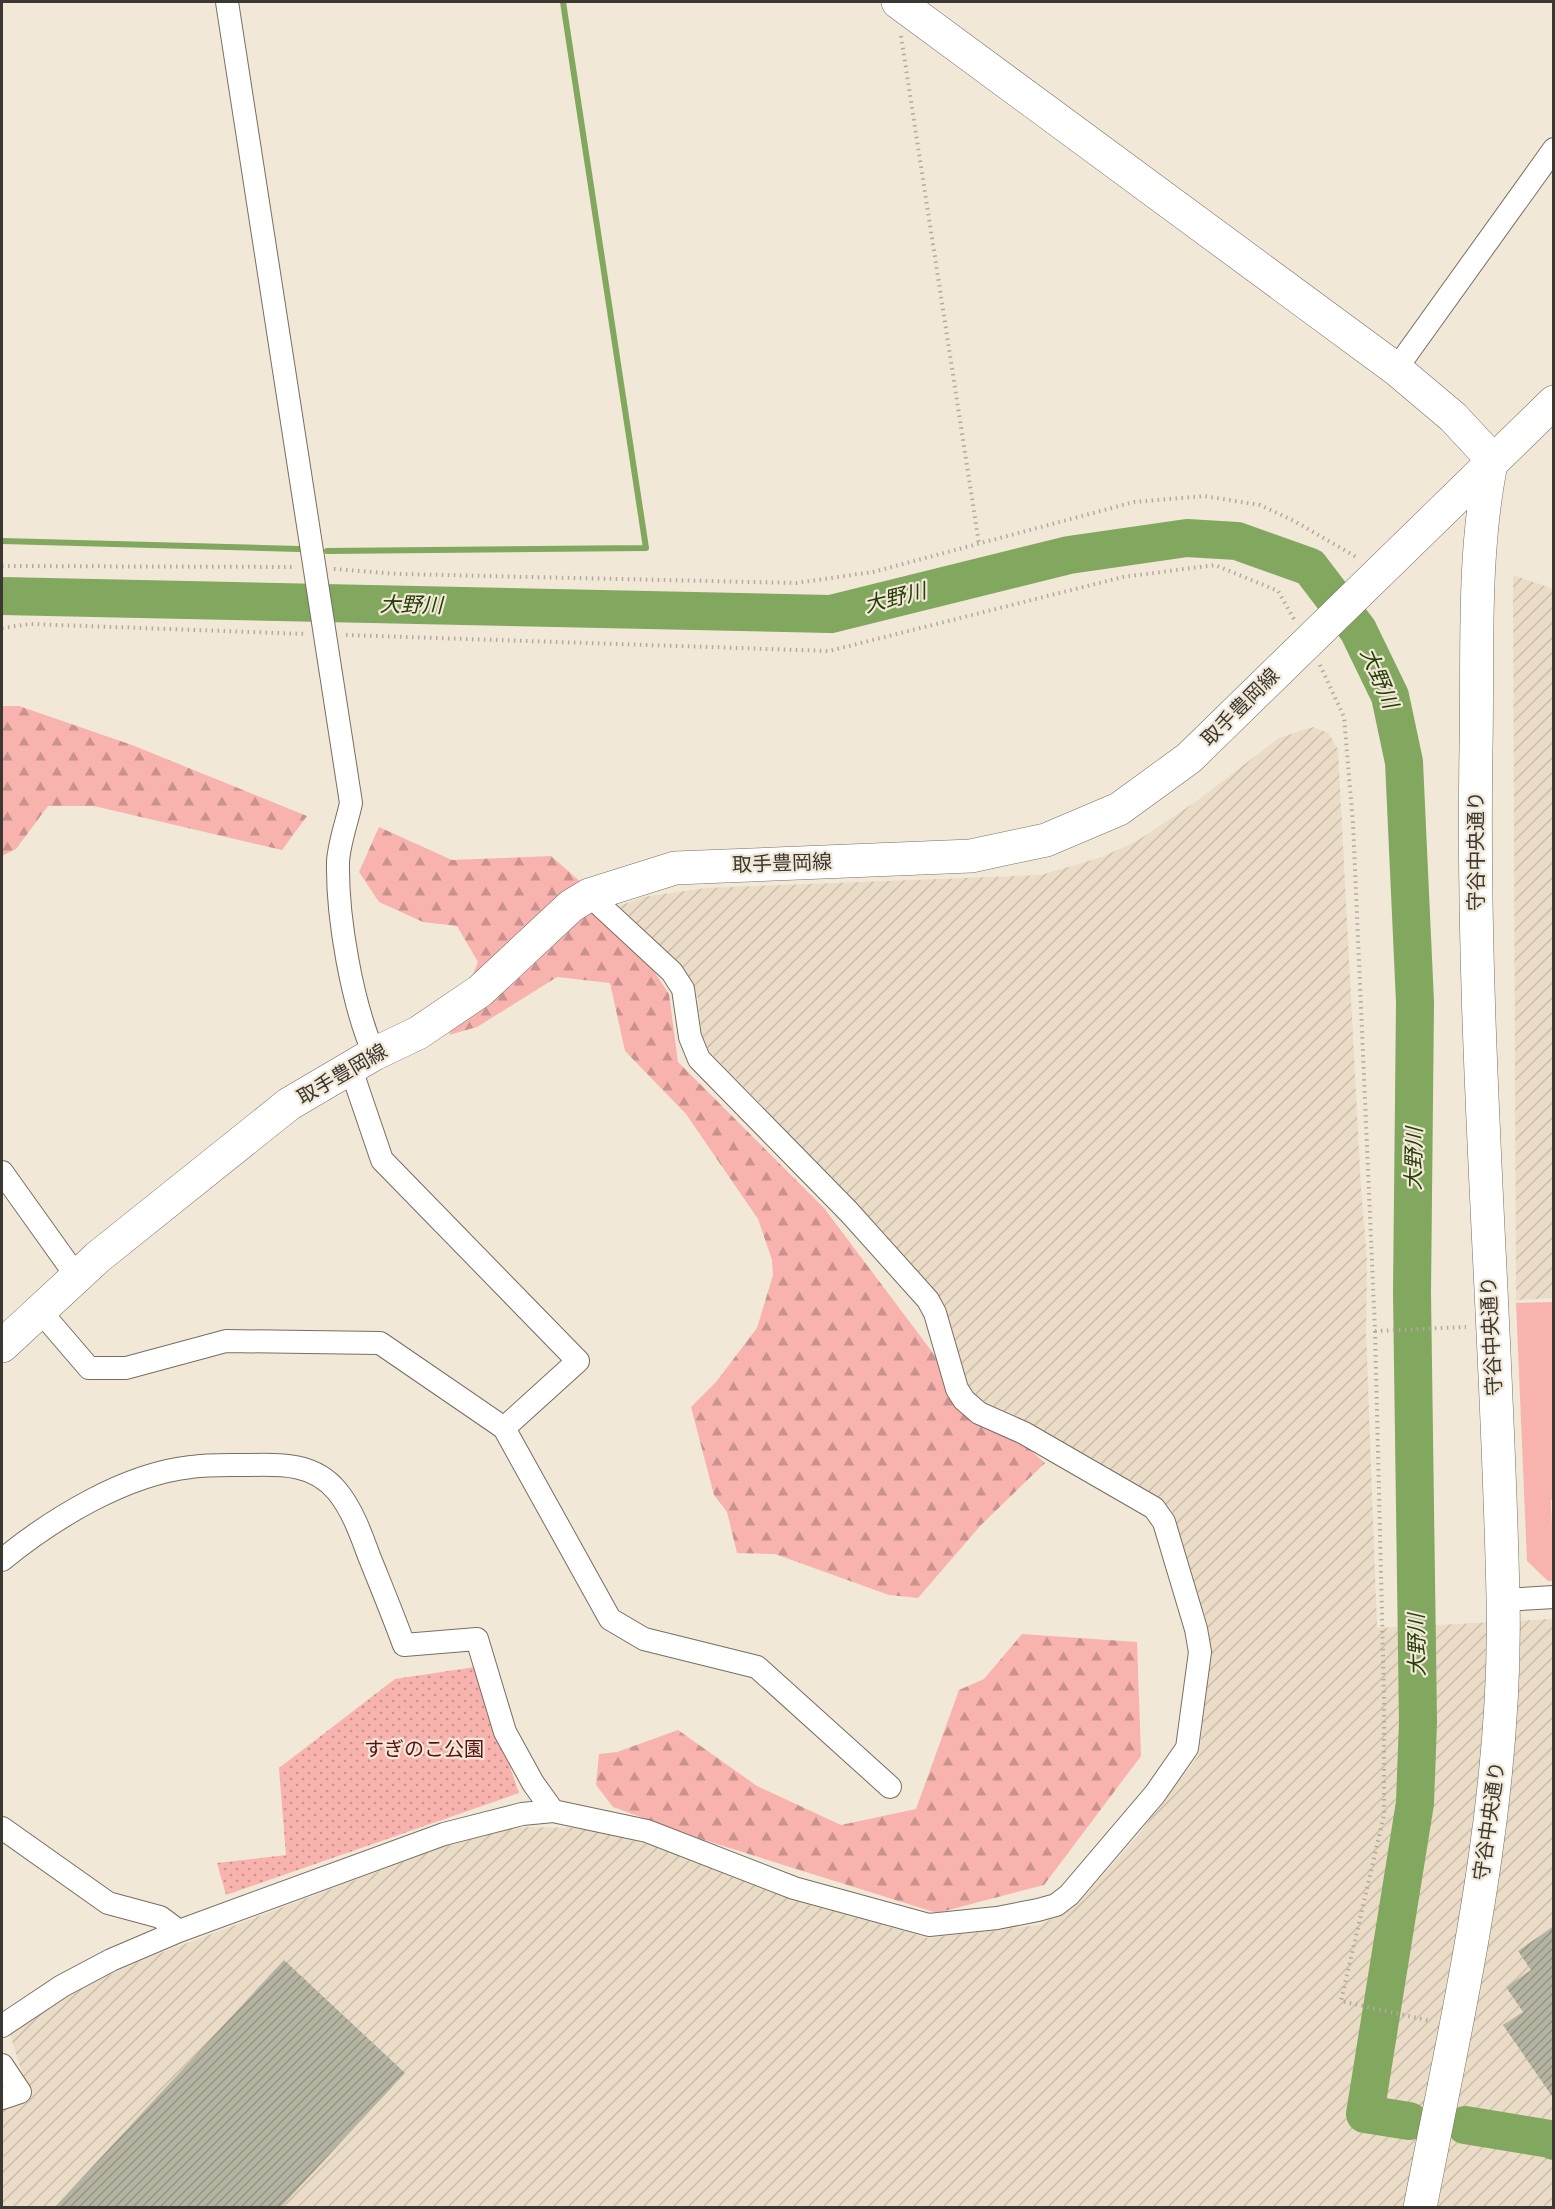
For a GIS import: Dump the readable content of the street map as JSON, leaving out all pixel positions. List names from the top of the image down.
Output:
{
  "streets": {
    "main road": ["取手豊岡線", "守谷中央通り"]
  },
  "crossings": [
    ["取手豊岡線", "守谷中央通り"]
  ],
  "water": ["大野川"],
  "parks": ["すぎのこ公園"]
}
